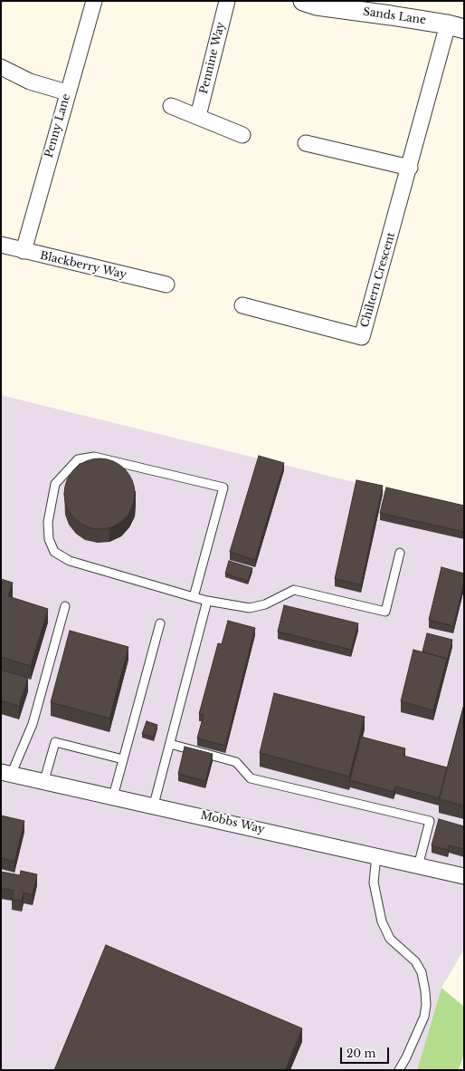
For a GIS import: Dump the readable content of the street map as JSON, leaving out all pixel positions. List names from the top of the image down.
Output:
{
  "streets": {
    "street": [
      "Sands Lane",
      "Pennine Way",
      "Penny Lane",
      "Blackberry Way",
      "Chiltern Crescent",
      "Mobbs Way"
    ]
  },
  "crossings": [
    ["Sands Lane", "Chiltern Crescent"],
    ["Penny Lane", "Blackberry Way"]
  ],
  "scale_bar": "20 m"
}
